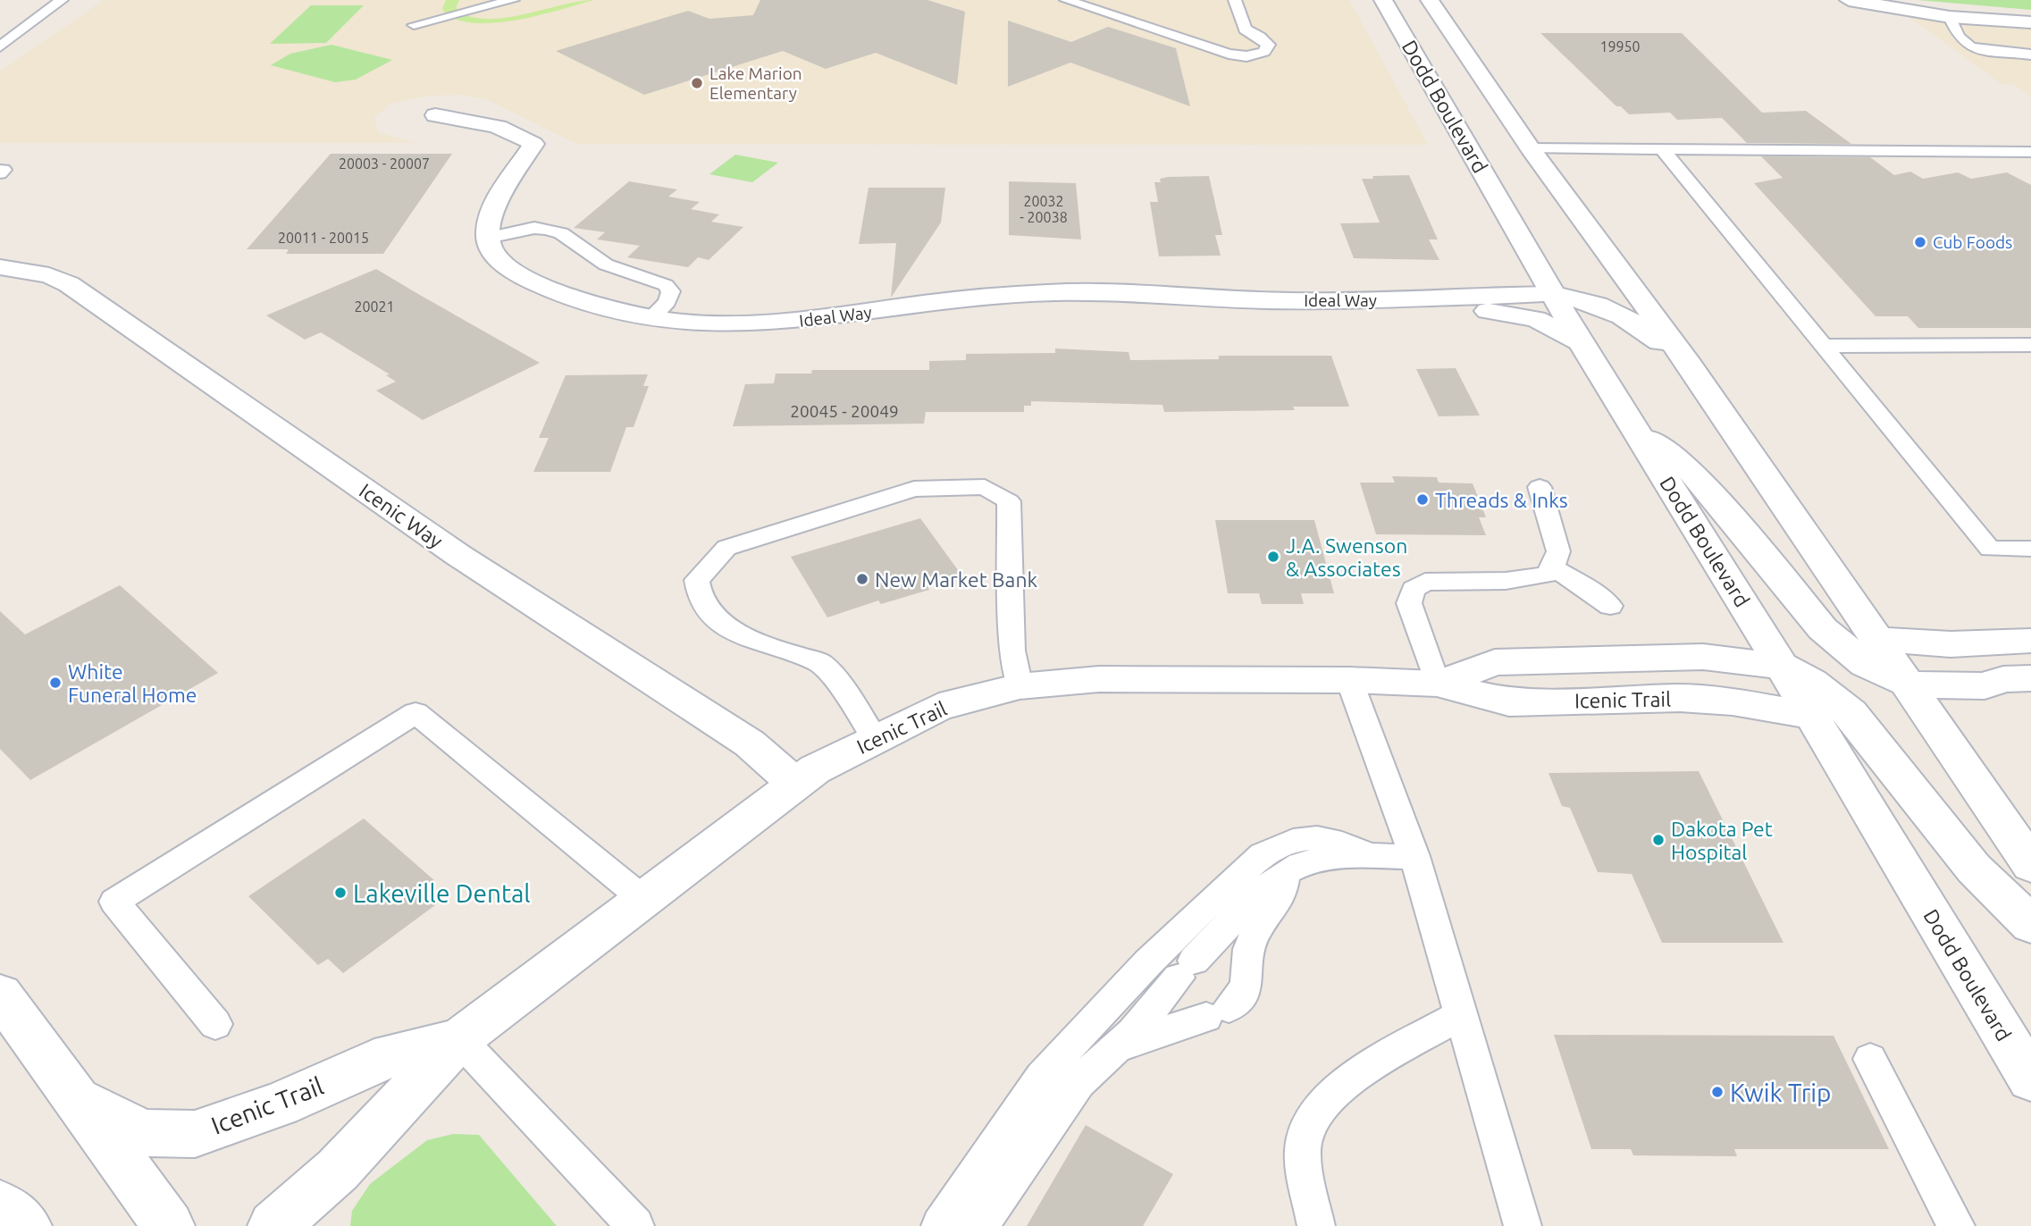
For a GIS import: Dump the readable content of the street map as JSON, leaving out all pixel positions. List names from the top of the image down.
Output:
{
  "streets": {
    "street": [
      "Dodd Boulevard",
      "Ideal Way",
      "Icenic Way",
      "Icenic Trail"
    ]
  },
  "crossings": [
    ["Dodd Boulevard", "Ideal Way"],
    ["Dodd Boulevard", "Icenic Trail"],
    ["Icenic Way", "Icenic Trail"]
  ],
  "places": [
    "Lake Marion Elementary",
    "Cub Foods",
    "Threads & Inks",
    "J.A. Swenson & Associates",
    "New Market Bank",
    "White Funeral Home",
    "Dakota Pet Hospital",
    "Lakeville Dental",
    "Kwik Trip"
  ],
  "house_numbers": [
    "19950",
    "20003 - 20007",
    "20032 - 20038",
    "20011 - 20015",
    "20021",
    "20045 - 20049"
  ]
}
